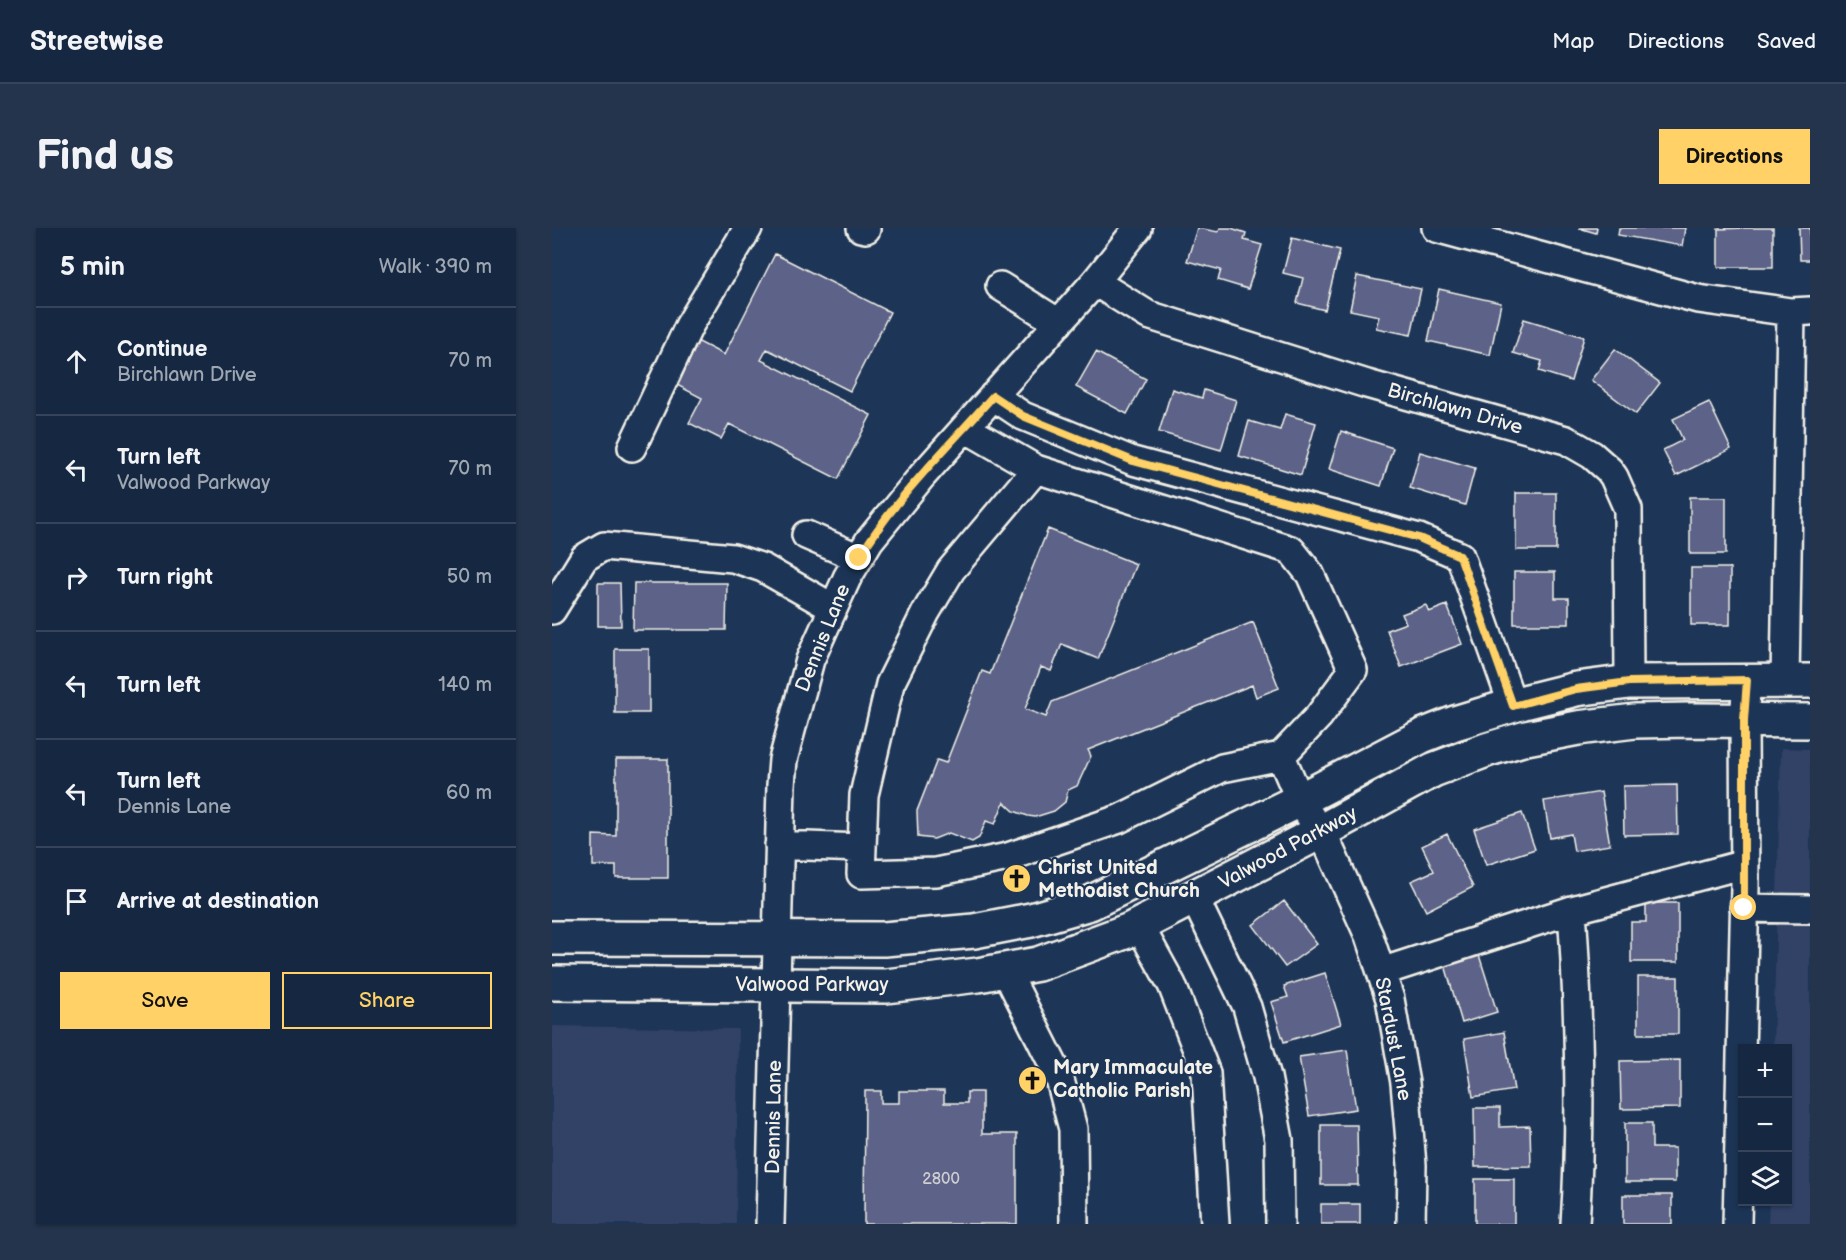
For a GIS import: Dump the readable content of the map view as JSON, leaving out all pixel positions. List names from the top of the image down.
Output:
{
  "streets": {
    "main road": ["Valwood Parkway"],
    "street": ["Birchlawn Drive", "Dennis Lane", "Stardust Lane"]
  },
  "crossings": [
    ["Birchlawn Drive", "Dennis Lane"],
    ["Birchlawn Drive", "Valwood Parkway"],
    ["Dennis Lane", "Valwood Parkway"],
    ["Valwood Parkway", "Stardust Lane"]
  ],
  "places": {
    "church": ["Christ United Methodist Church", "Mary Immaculate Catholic Parish"]
  },
  "house_numbers": ["2800"],
  "page": {
    "header": "Streetwise",
    "nav": ["Map", "Directions", "Saved"],
    "buttons": [
      "Directions",
      ["Save", "Share"]
    ],
    "title": "Find us",
    "heading": ["5 min", "Walk · 390 m"],
    "list": [
      ["Continue", "Birchlawn Drive", "70 m"],
      ["Turn left", "Valwood Parkway", "70 m"],
      ["Turn right", "50 m"],
      ["Turn left", "140 m"],
      ["Turn left", "Dennis Lane", "60 m"],
      "Arrive at destination"
    ],
    "map_buttons": ["+", "−"]
  }
}
